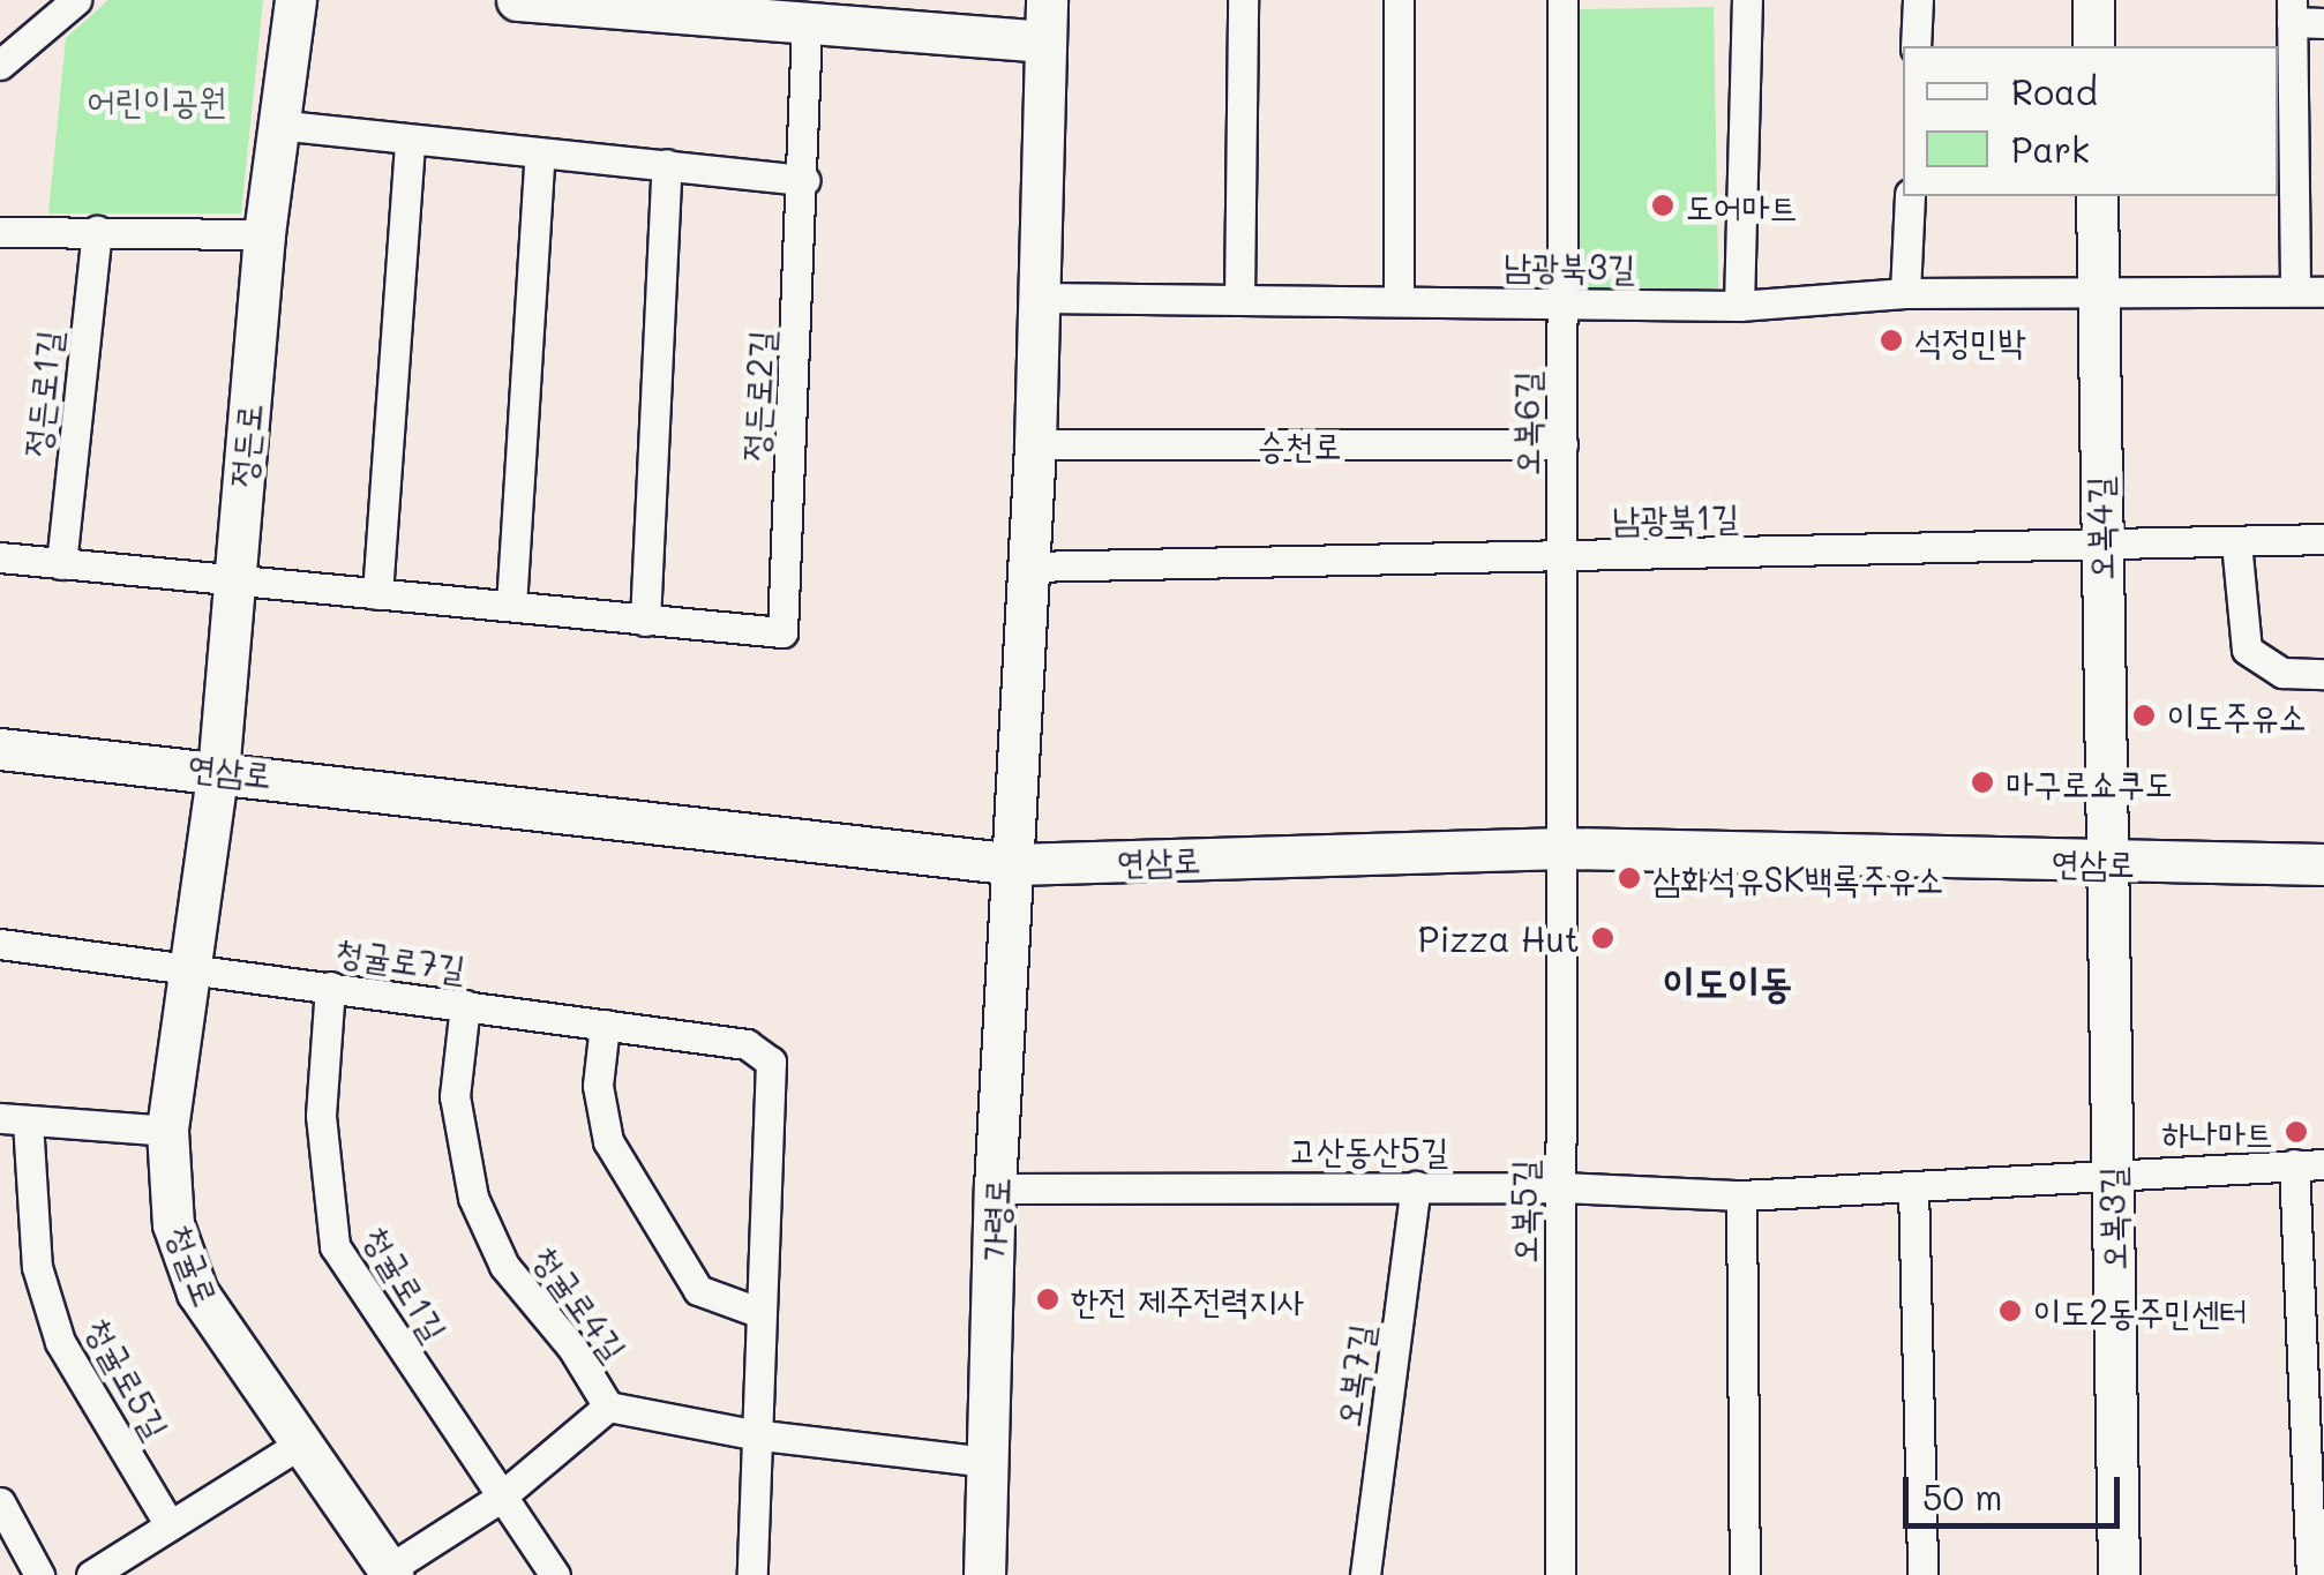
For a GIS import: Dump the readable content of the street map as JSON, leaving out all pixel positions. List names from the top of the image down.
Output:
{
  "streets": {
    "main road": [
      "정든로",
      "오복4길",
      "연삼로",
      "오복3길",
      "가령로",
      "청귤로"
    ],
    "street": [
      "남광북3길",
      "정든로1길",
      "정든로2길",
      "오복6길",
      "승천로",
      "남광북1길",
      "청귤로7길",
      "고산동산5길",
      "오복5길",
      "청귤로1길",
      "청귤로4길",
      "오복7길",
      "청귤로5길"
    ]
  },
  "crossings": [
    ["남광북3길", "오복6길"],
    ["남광북3길", "오복4길"],
    ["정든로2길", "정든로"],
    ["오복6길", "승천로"],
    ["오복6길", "남광북1길"],
    ["오복6길", "연삼로"],
    ["오복6길", "오복5길"],
    ["정든로", "연삼로"],
    ["정든로", "청귤로"],
    ["남광북1길", "오복4길"],
    ["오복4길", "연삼로"],
    ["오복4길", "오복3길"],
    ["연삼로", "오복5길"],
    ["연삼로", "오복3길"],
    ["연삼로", "가령로"],
    ["연삼로", "청귤로"],
    ["청귤로7길", "청귤로"],
    ["청귤로7길", "청귤로1길"],
    ["청귤로7길", "청귤로4길"],
    ["고산동산5길", "오복5길"],
    ["고산동산5길", "오복3길"],
    ["고산동산5길", "가령로"],
    ["고산동산5길", "오복7길"],
    ["가령로", "청귤로4길"]
  ],
  "districts": ["이도이동"],
  "parks": ["어린이공원"],
  "places": [
    "도어마트",
    "석정민박",
    "이도주유소",
    "마구로쇼쿠도",
    "삼화석유SK백록주유소",
    "Pizza Hut",
    "하나마트",
    "한전 제주전력지사",
    "이도2동주민센터"
  ],
  "legend": ["Road", "Park"],
  "scale_bar": "50 m"
}
